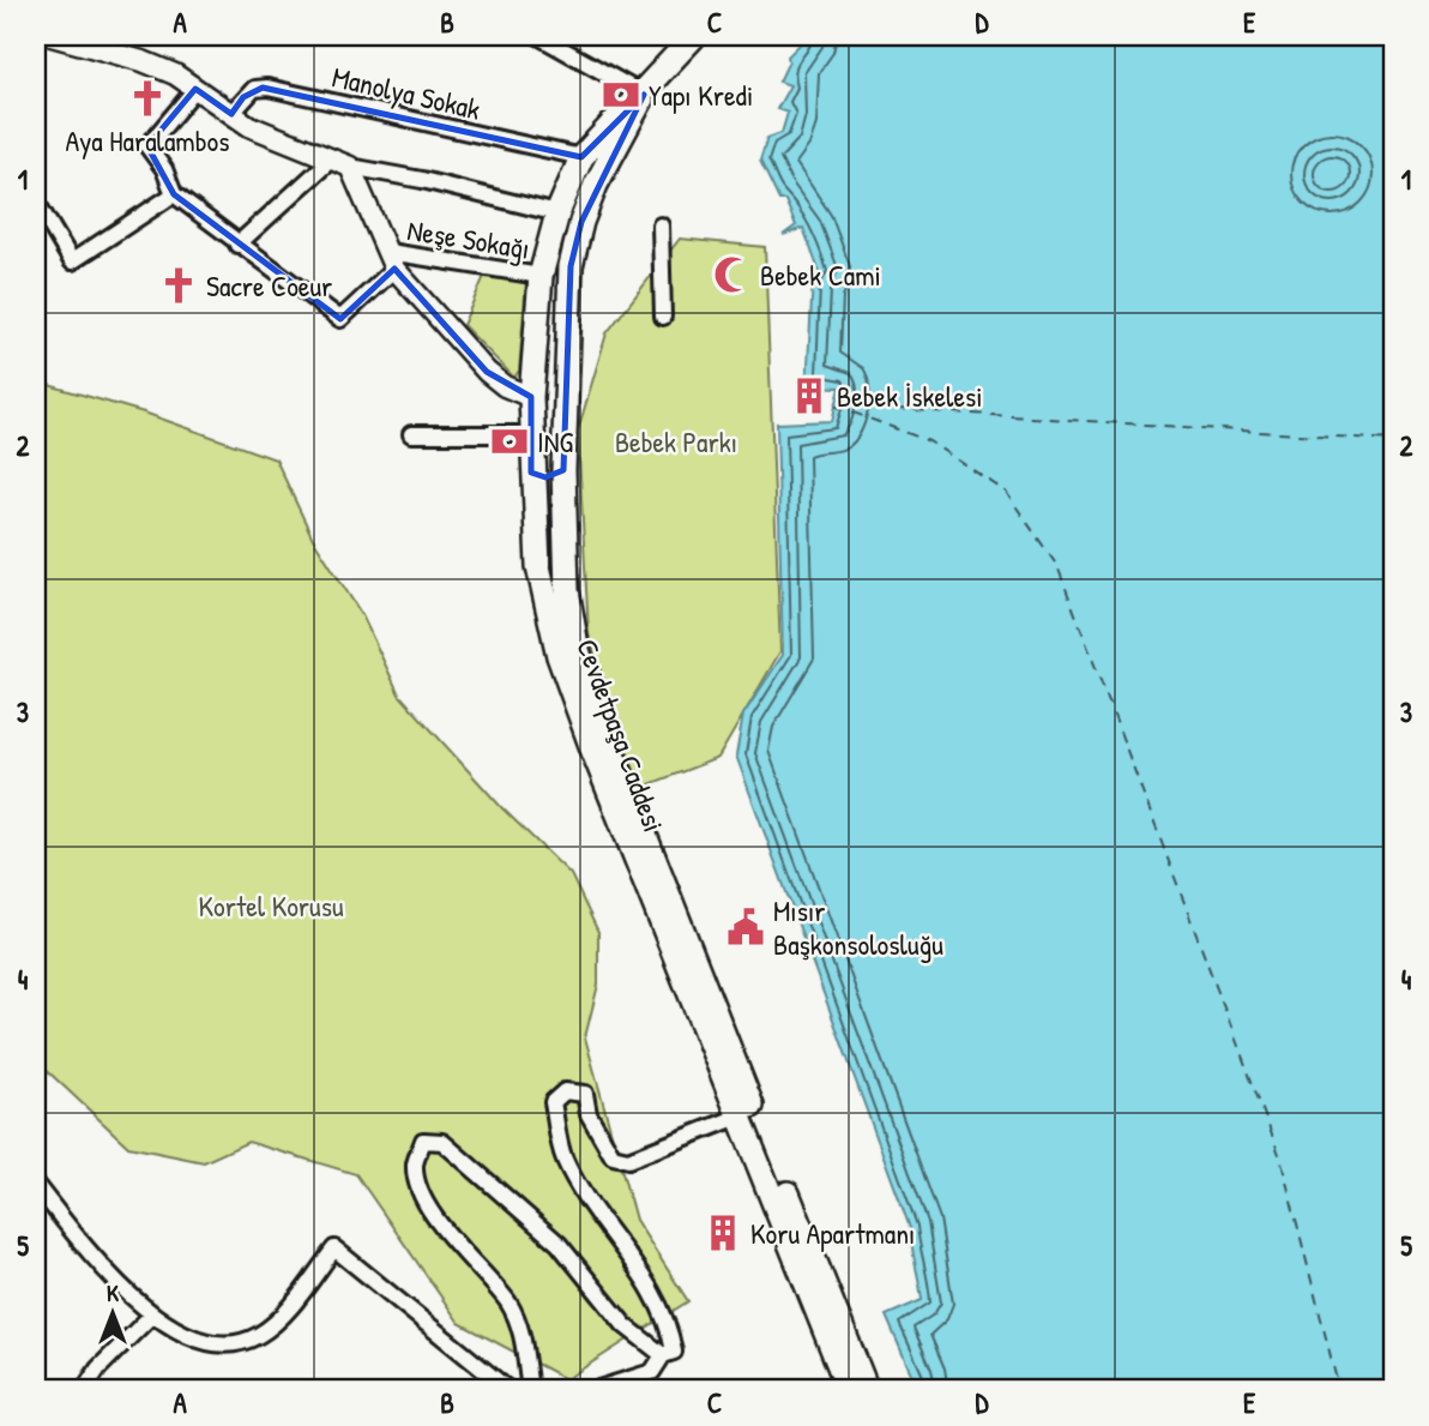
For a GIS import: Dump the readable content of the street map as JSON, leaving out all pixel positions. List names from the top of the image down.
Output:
{
  "streets": {
    "main road": ["Cevdetpaşa Caddesi"],
    "street": ["Manolya Sokak", "Neşe Sokağı"]
  },
  "crossings": [
    ["Manolya Sokak", "Cevdetpaşa Caddesi"],
    ["Neşe Sokağı", "Cevdetpaşa Caddesi"]
  ],
  "parks": ["Bebek Parkı", "Kortel Korusu"],
  "places": {
    "bank": ["Yapı Kredi", "ING"],
    "church": ["Aya Haralambos", "Sacre Coeur"],
    "mosque": ["Bebek Cami"],
    "building": ["Bebek İskelesi", "Koru Apartmanı"],
    "public building": ["Mısır Başkonsolosluğu"]
  },
  "north": "top",
  "grid": {
    "columns": [
      "A",
      "B",
      "C",
      "D",
      "E"
    ],
    "rows": [
      "1",
      "2",
      "3",
      "4",
      "5"
    ]
  }
}
